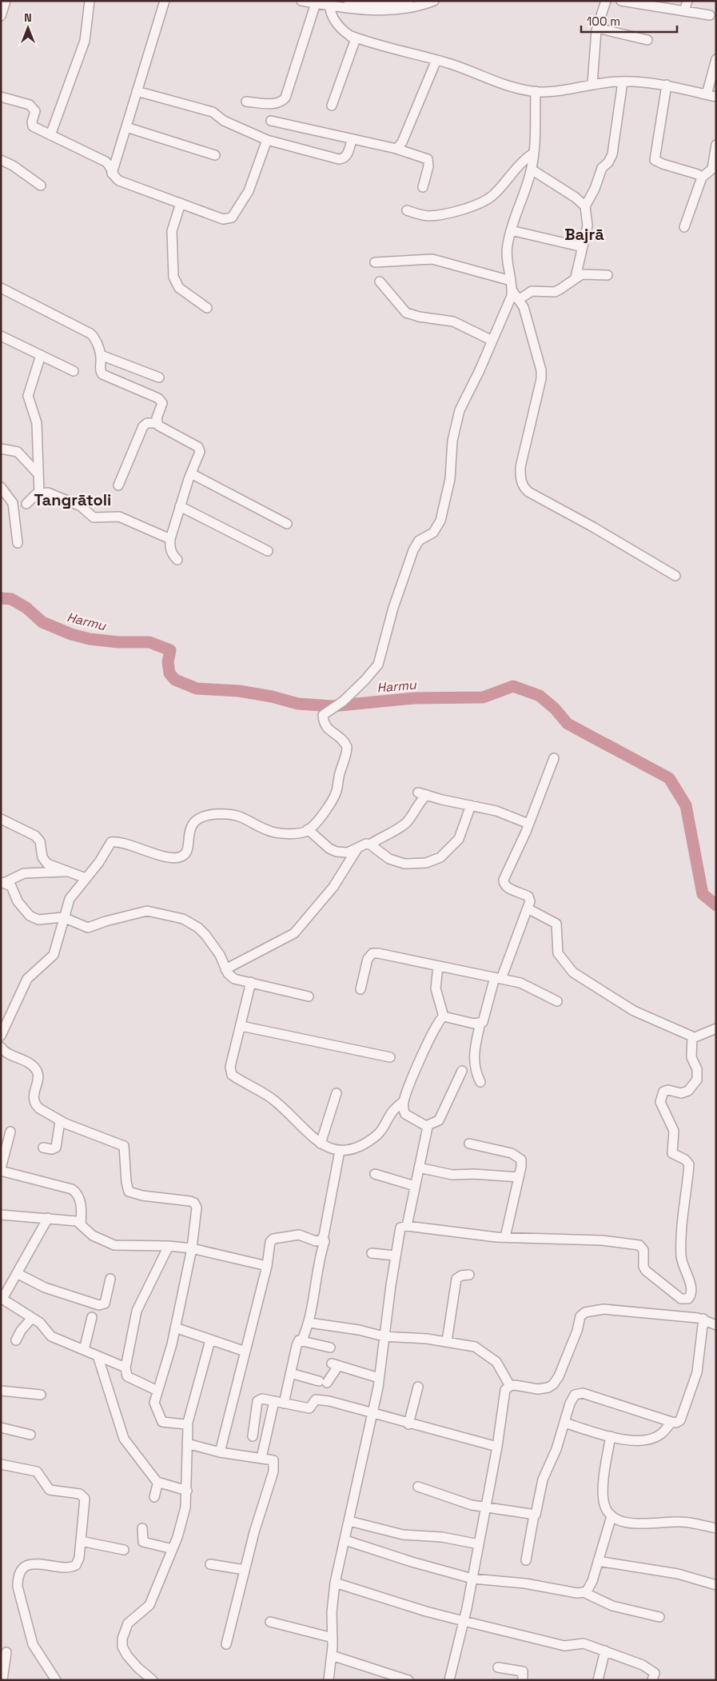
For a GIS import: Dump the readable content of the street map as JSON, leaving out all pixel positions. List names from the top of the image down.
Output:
{
  "districts": ["Bajrā", "Tangrātoli"],
  "water": ["Harmu"],
  "scale_bar": "100 m",
  "north": "top"
}
